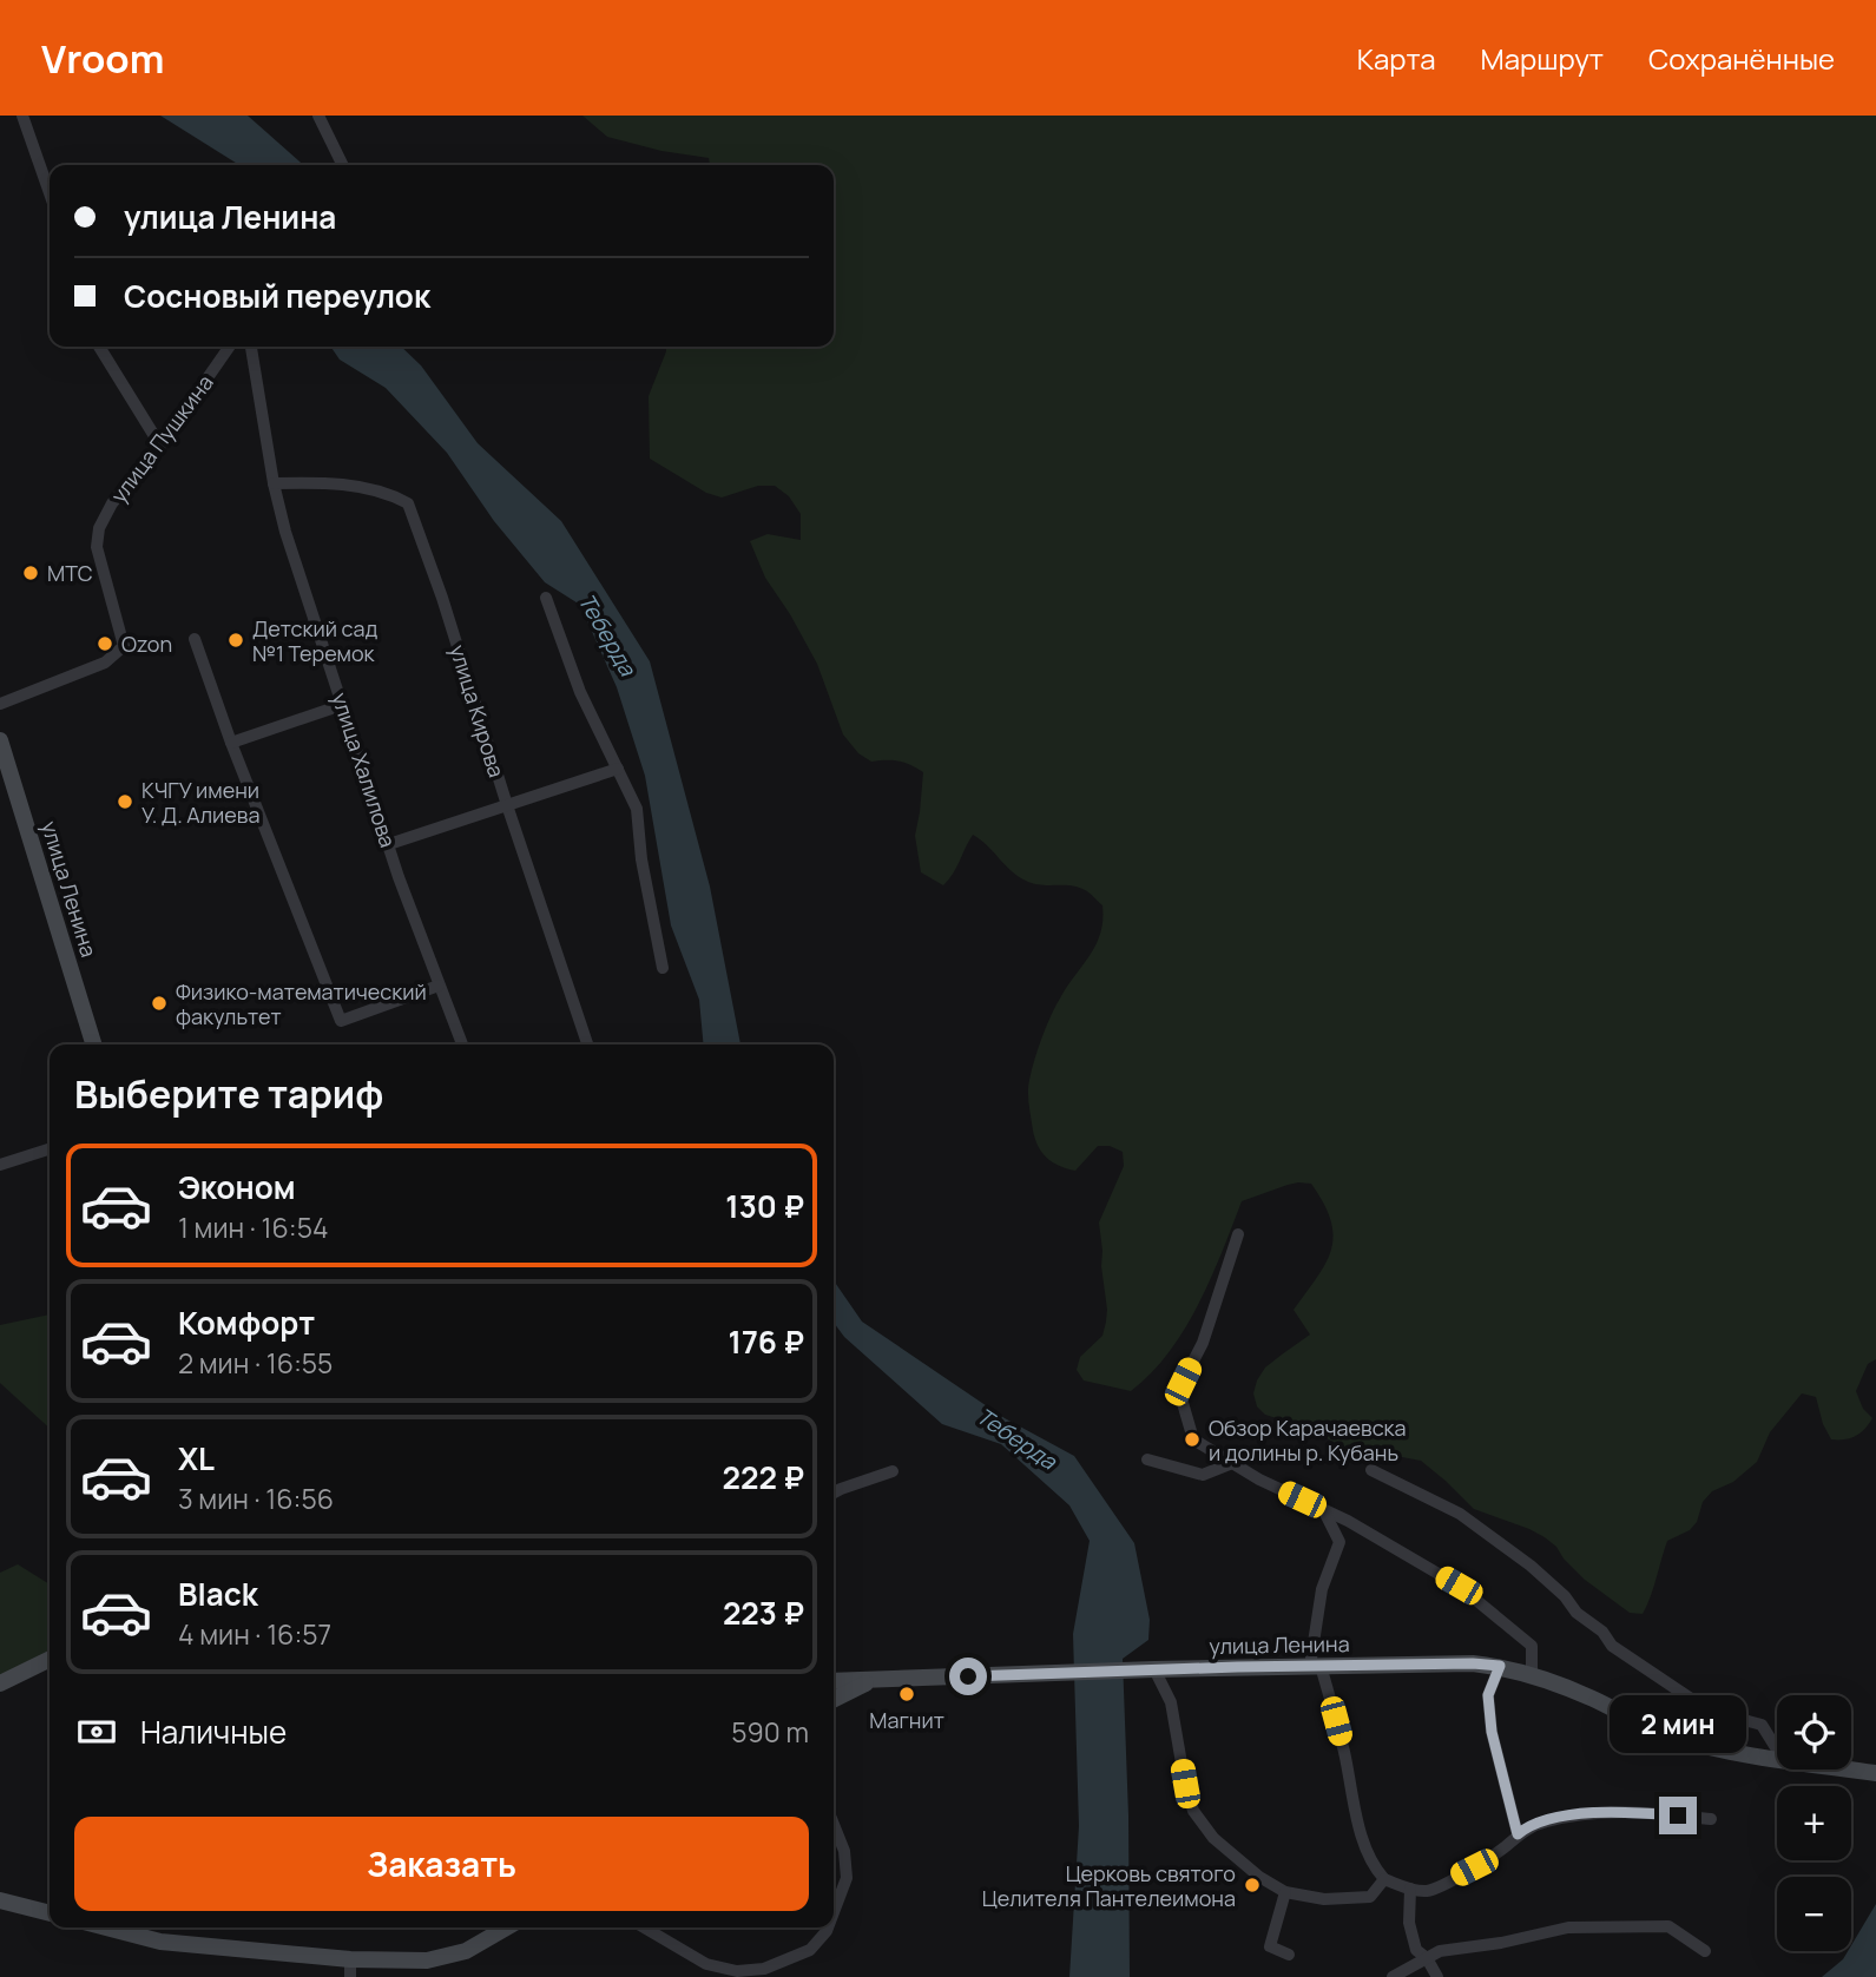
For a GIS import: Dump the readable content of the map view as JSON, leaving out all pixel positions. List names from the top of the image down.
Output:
{
  "streets": {
    "main road": ["улица Ленина"],
    "street": ["улица Пушкина", "улица Кирова", "улица Халилова"]
  },
  "crossings": [
    ["улица Кирова", "улица Халилова"]
  ],
  "water": ["Теберда"],
  "places": [
    "МТС",
    "Детский сад №1 Теремок",
    "Ozon",
    "КЧГУ имени У. Д. Алиева",
    "Физико-математический факультет",
    "Обзор Карачаевска и долины р. Кубань",
    "Магнит",
    "Церковь святого Целителя Пантелеимона"
  ],
  "page": {
    "header": "Vroom",
    "nav": ["Карта", "Маршрут", "Сохранённые"],
    "banner": ["улица Ленина", "Сосновый переулок"],
    "heading": "Выберите тариф",
    "list": [
      {
        "name": "Эконом",
        "note": "1 мин · 16:54",
        "value": "130 ₽"
      },
      {
        "name": "Комфорт",
        "note": "2 мин · 16:55",
        "value": "176 ₽"
      },
      {
        "name": "XL",
        "note": "3 мин · 16:56",
        "value": "222 ₽"
      },
      {
        "name": "Black",
        "note": "4 мин · 16:57",
        "value": "223 ₽"
      }
    ],
    "pay": ["Наличные", "590 m"],
    "map_buttons": ["+", "−"],
    "bubble": "2 мин",
    "buttons": "Заказать"
  }
}
